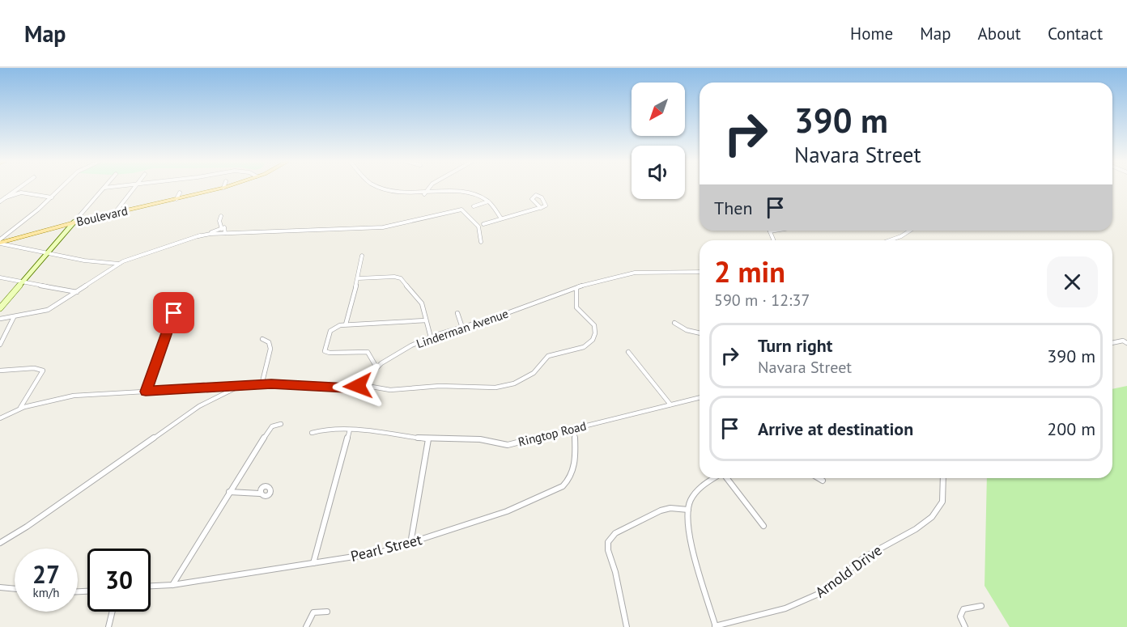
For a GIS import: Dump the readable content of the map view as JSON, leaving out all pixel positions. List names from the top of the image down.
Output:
{
  "streets": {
    "main road": ["Boulevard"],
    "street": [
      "Linderman Avenue",
      "Ringtop Road",
      "Pearl Street",
      "Arnold Drive"
    ]
  },
  "crossings": [
    ["Ringtop Road", "Pearl Street"]
  ],
  "north": "bottom left",
  "page": {
    "header": "Map",
    "nav": [
      "Home",
      "Map",
      "About",
      "Contact"
    ],
    "turn": ["390 m", "Navara Street"],
    "then": "Then",
    "heading": ["2 min", "590 m · 12:37"],
    "list": [
      {
        "name": "Turn right",
        "note": "Navara Street",
        "value": "390 m"
      },
      {
        "name": "Arrive at destination",
        "value": "200 m"
      }
    ],
    "speed": "27 km/h",
    "limit": "30"
  }
}
